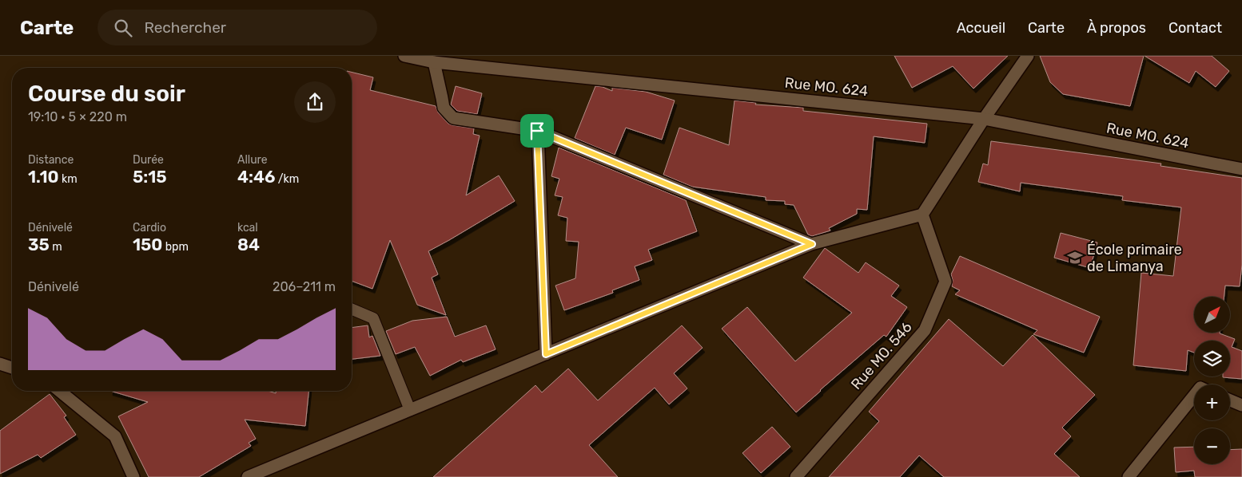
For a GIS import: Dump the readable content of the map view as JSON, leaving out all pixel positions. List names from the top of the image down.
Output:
{
  "streets": {
    "street": ["Rue MO. 624", "Rue MO. 546"]
  },
  "places": {
    "school or university": ["École primaire de Limanya"]
  },
  "north": "top right",
  "page": {
    "header": "Carte",
    "search": "Rechercher",
    "nav": [
      "Accueil",
      "Carte",
      "À propos",
      "Contact"
    ],
    "heading": ["Course du soir", "19:10 · 5 × 220 m"],
    "stats": [
      ["Distance", "1.10 km"],
      ["Durée", "5:15"],
      ["Allure", "4:46 /km"],
      ["Dénivelé", "35 m"],
      ["Cardio", "150 bpm"],
      ["kcal", "84"]
    ],
    "chart": ["Dénivelé", "206–211 m"],
    "map_buttons": ["+", "−"]
  }
}
